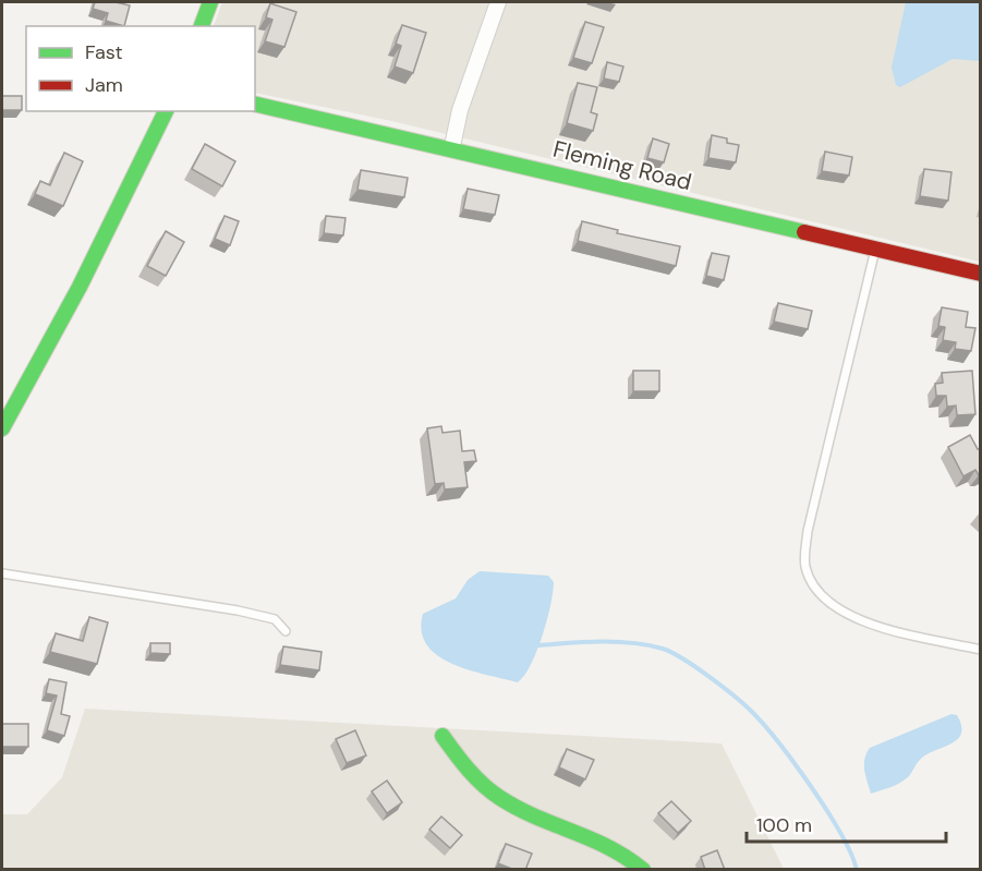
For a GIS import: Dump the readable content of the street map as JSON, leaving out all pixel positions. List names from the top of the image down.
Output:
{
  "streets": {
    "street": ["Fleming Road"]
  },
  "legend": ["Fast", "Jam"],
  "scale_bar": "100 m"
}
